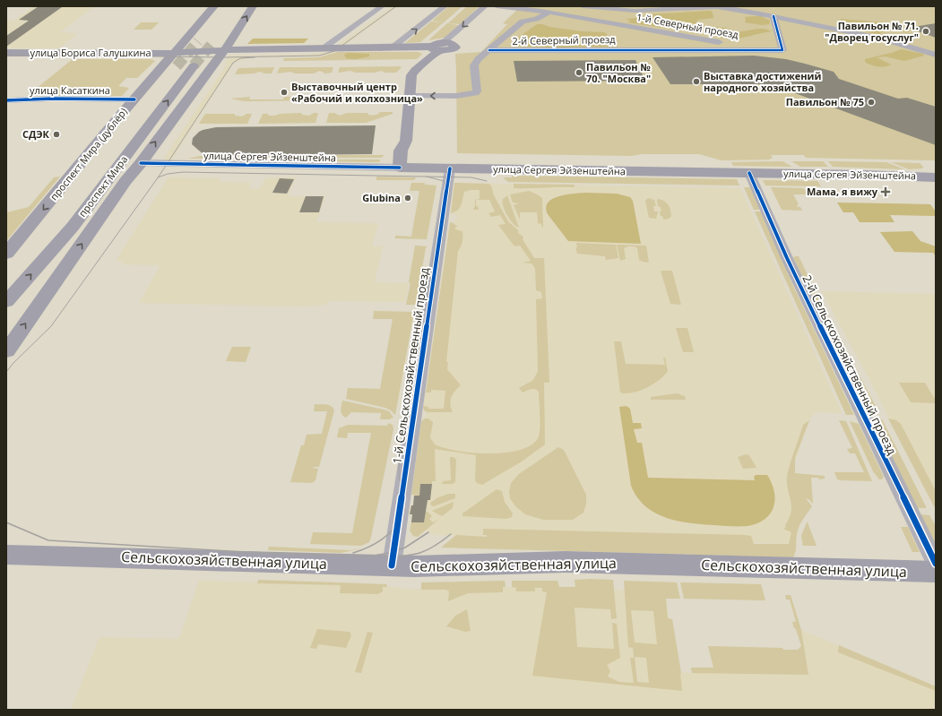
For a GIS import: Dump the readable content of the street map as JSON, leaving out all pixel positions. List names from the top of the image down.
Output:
{
  "streets": {
    "main road": [
      "улица Бориса Галушкина",
      "проспект Мира (дублёр)",
      "улица Сергея Эйзенштейна",
      "проспект Мира",
      "Сельскохозяйственная улица"
    ],
    "street": [
      "1-й Северный проезд",
      "2-й Северный проезд",
      "улица Касаткина",
      "2-й Сельскохозяйственный проезд",
      "1-й Сельскохозяйственный проезд"
    ]
  },
  "crossings": [
    ["1-й Северный проезд", "2-й Северный проезд"],
    ["улица Бориса Галушкина", "проспект Мира (дублёр)"],
    ["улица Касаткина", "проспект Мира (дублёр)"],
    ["улица Сергея Эйзенштейна", "2-й Сельскохозяйственный проезд"],
    ["улица Сергея Эйзенштейна", "1-й Сельскохозяйственный проезд"],
    ["1-й Сельскохозяйственный проезд", "Сельскохозяйственная улица"]
  ],
  "places": {
    "other": [
      "Павильон № 71. \"Дворец госуслуг\"",
      "Павильон № 70. \"Москва\"",
      "Выставка достижений народного хозяйства",
      "Выставочный центр «Рабочий и колхозница»",
      "Павильон № 75",
      "СДЭК",
      "Glubina"
    ],
    "health": ["Мама, я вижу"]
  }
}
